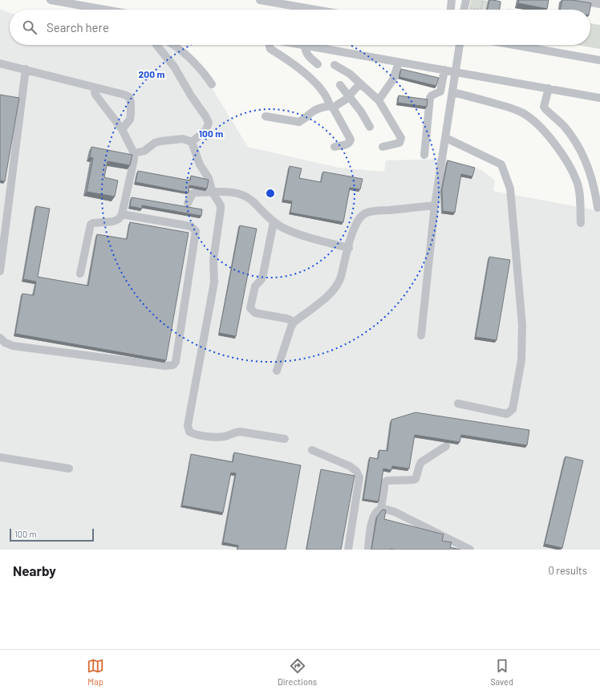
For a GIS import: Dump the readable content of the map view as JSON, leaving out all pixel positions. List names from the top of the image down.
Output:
{
  "scale_bar": "100 m",
  "page": {
    "search": "Search here",
    "scale": "100 m",
    "heading": ["Nearby", "0 results"],
    "nav": ["Map", "Directions", "Saved"]
  },
  "rings": ["200 m", "100 m"]
}
